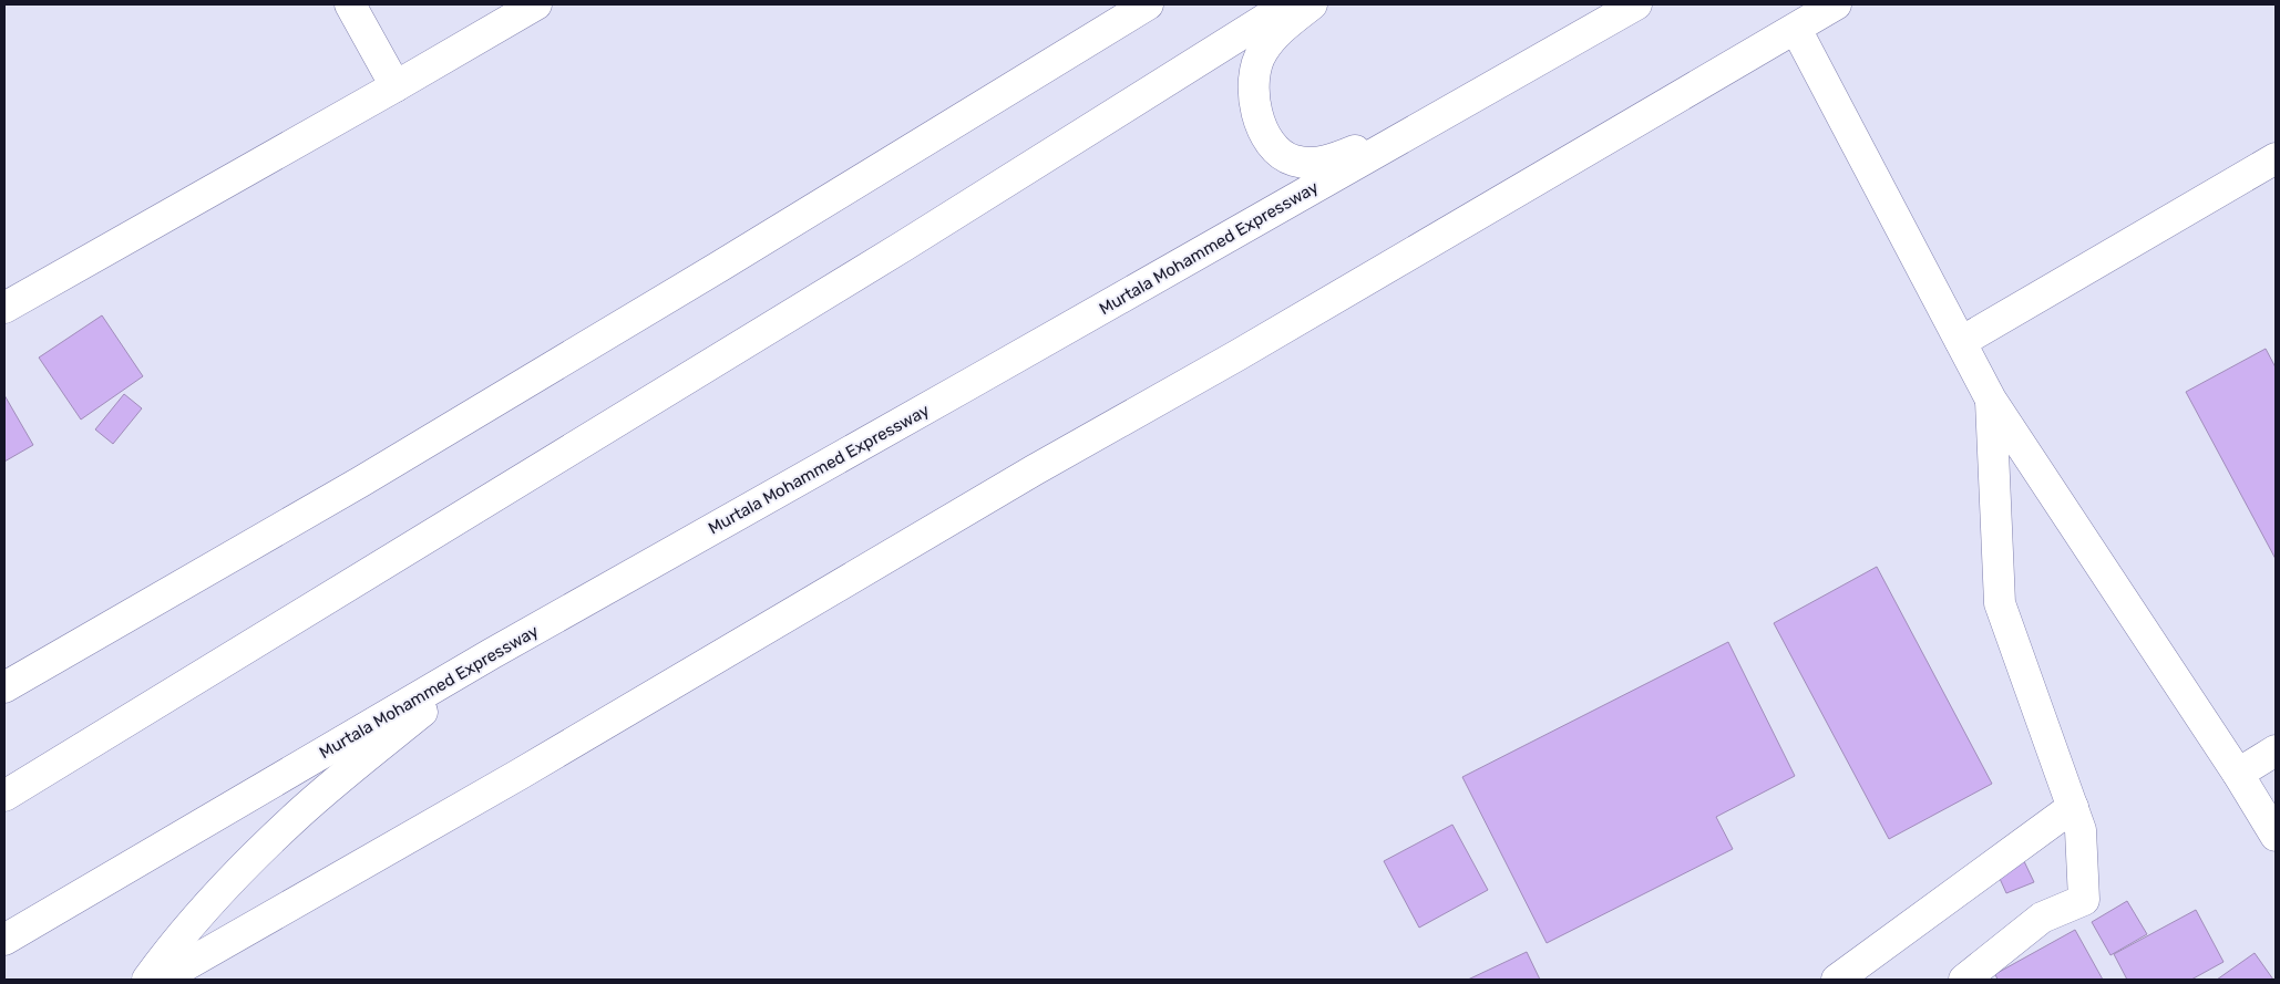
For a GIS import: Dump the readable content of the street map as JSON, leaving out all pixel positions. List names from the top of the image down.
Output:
{
  "streets": {
    "main road": ["Murtala Mohammed Expressway"]
  }
}
